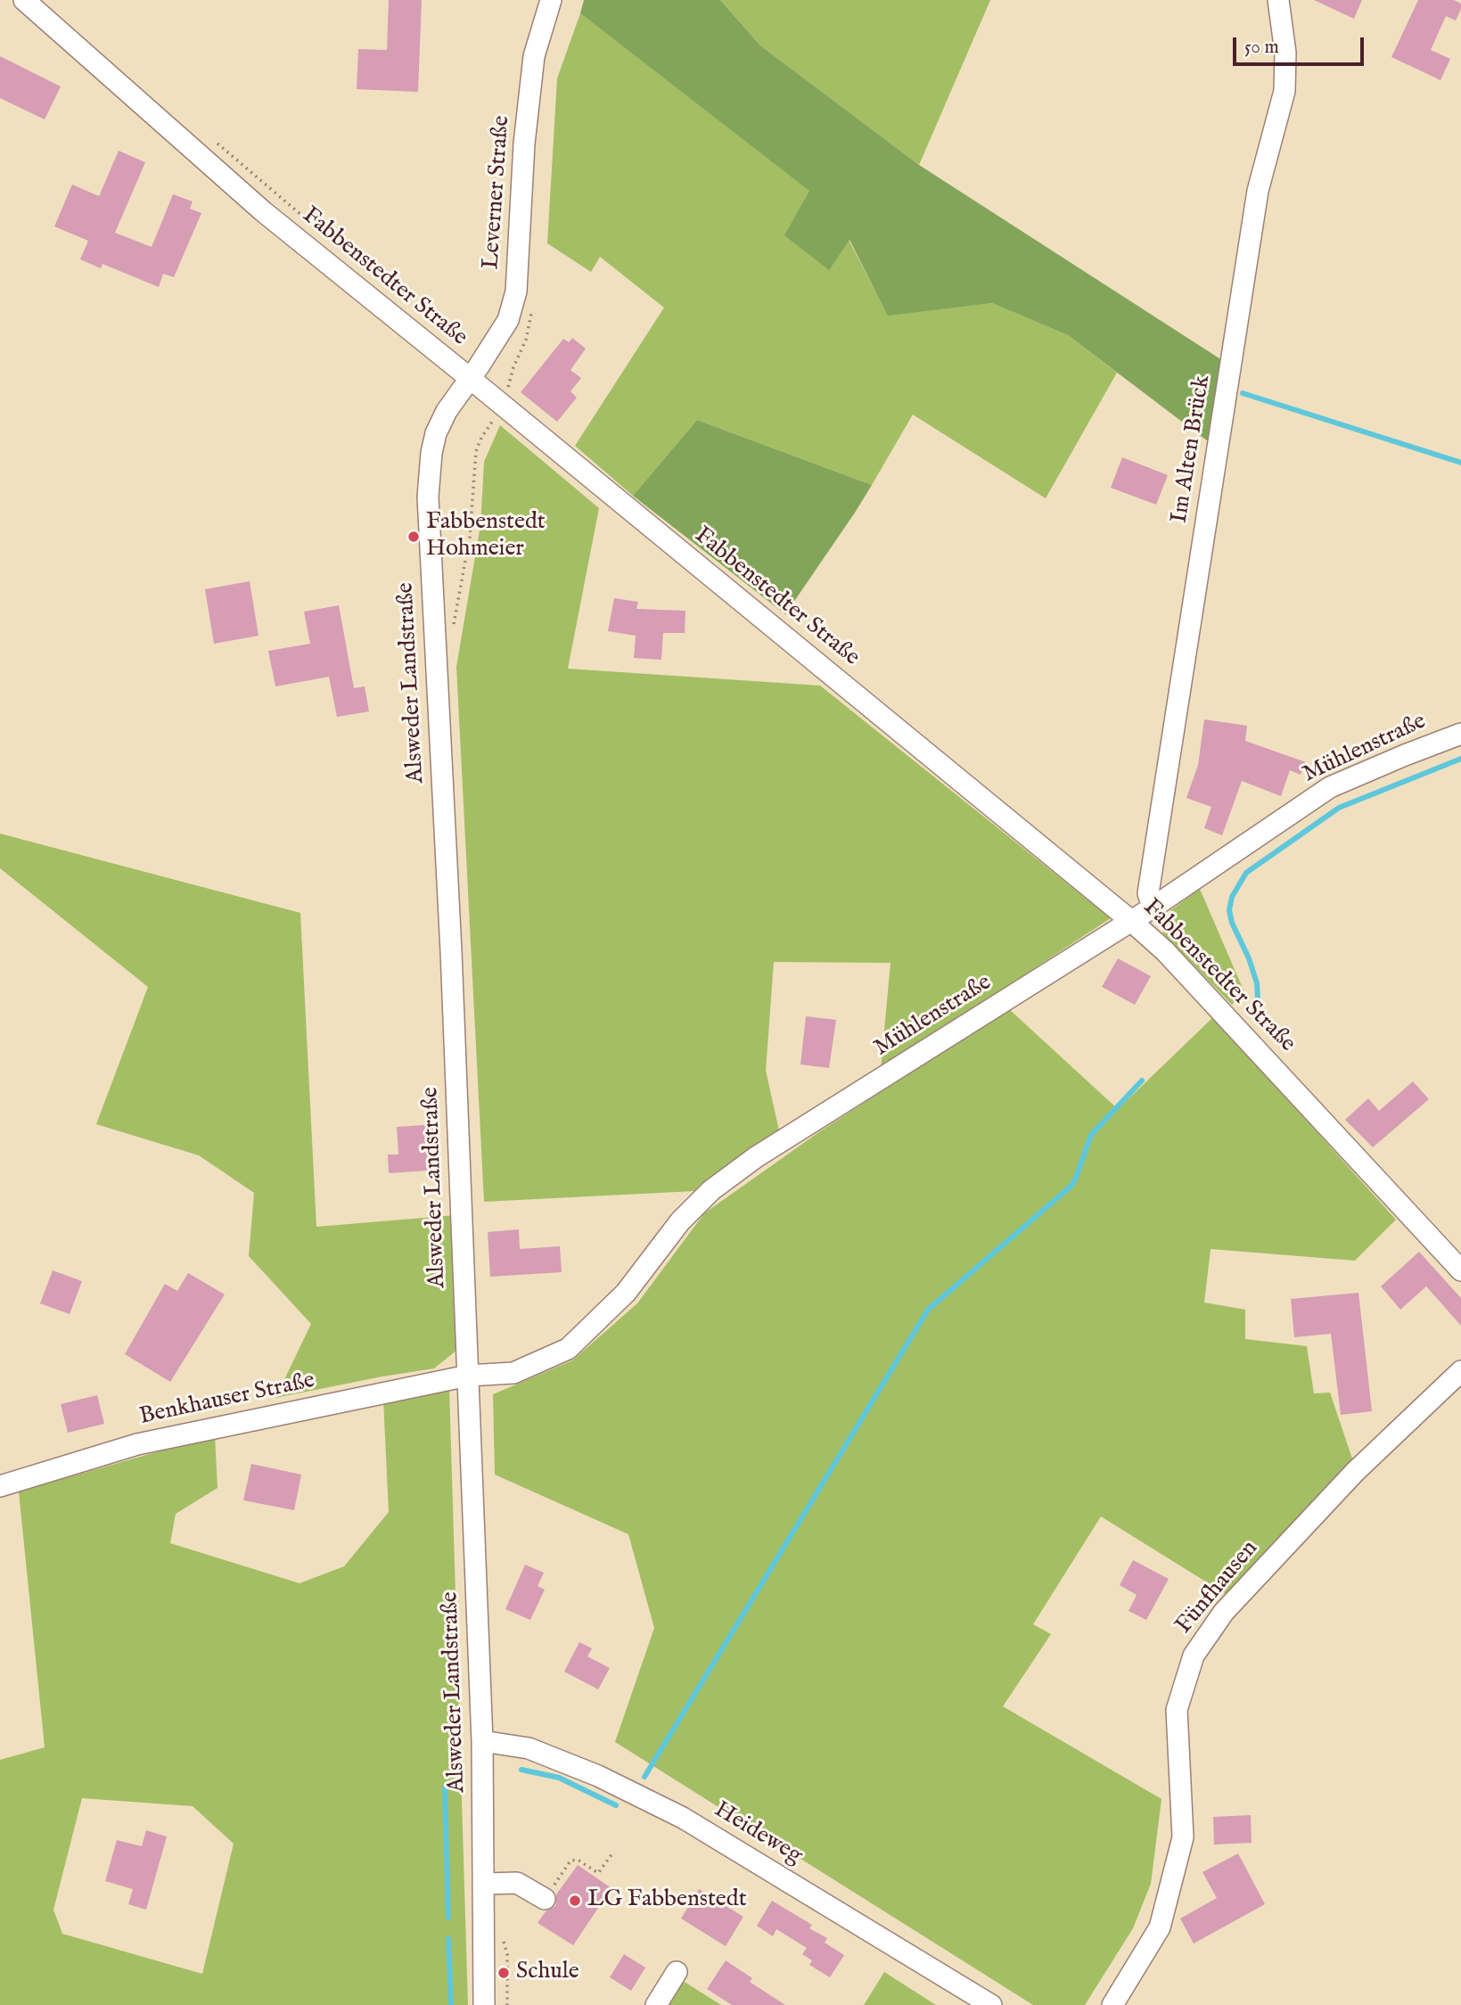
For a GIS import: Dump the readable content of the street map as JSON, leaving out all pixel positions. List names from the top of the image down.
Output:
{
  "streets": {
    "street": [
      "Leverner Straße",
      "Fabbenstedter Straße",
      "Im Alten Brück",
      "Alsweder Landstraße",
      "Mühlenstraße",
      "Benkhauser Straße",
      "Fünfhausen",
      "Heideweg"
    ]
  },
  "crossings": [
    ["Leverner Straße", "Fabbenstedter Straße"],
    ["Leverner Straße", "Alsweder Landstraße"],
    ["Fabbenstedter Straße", "Alsweder Landstraße"],
    ["Fabbenstedter Straße", "Mühlenstraße"],
    ["Im Alten Brück", "Mühlenstraße"],
    ["Alsweder Landstraße", "Mühlenstraße"],
    ["Alsweder Landstraße", "Benkhauser Straße"],
    ["Alsweder Landstraße", "Heideweg"],
    ["Mühlenstraße", "Benkhauser Straße"]
  ],
  "places": ["Fabbenstedt Hohmeier", "LG Fabbenstedt", "Schule"],
  "scale_bar": "50 m"
}
